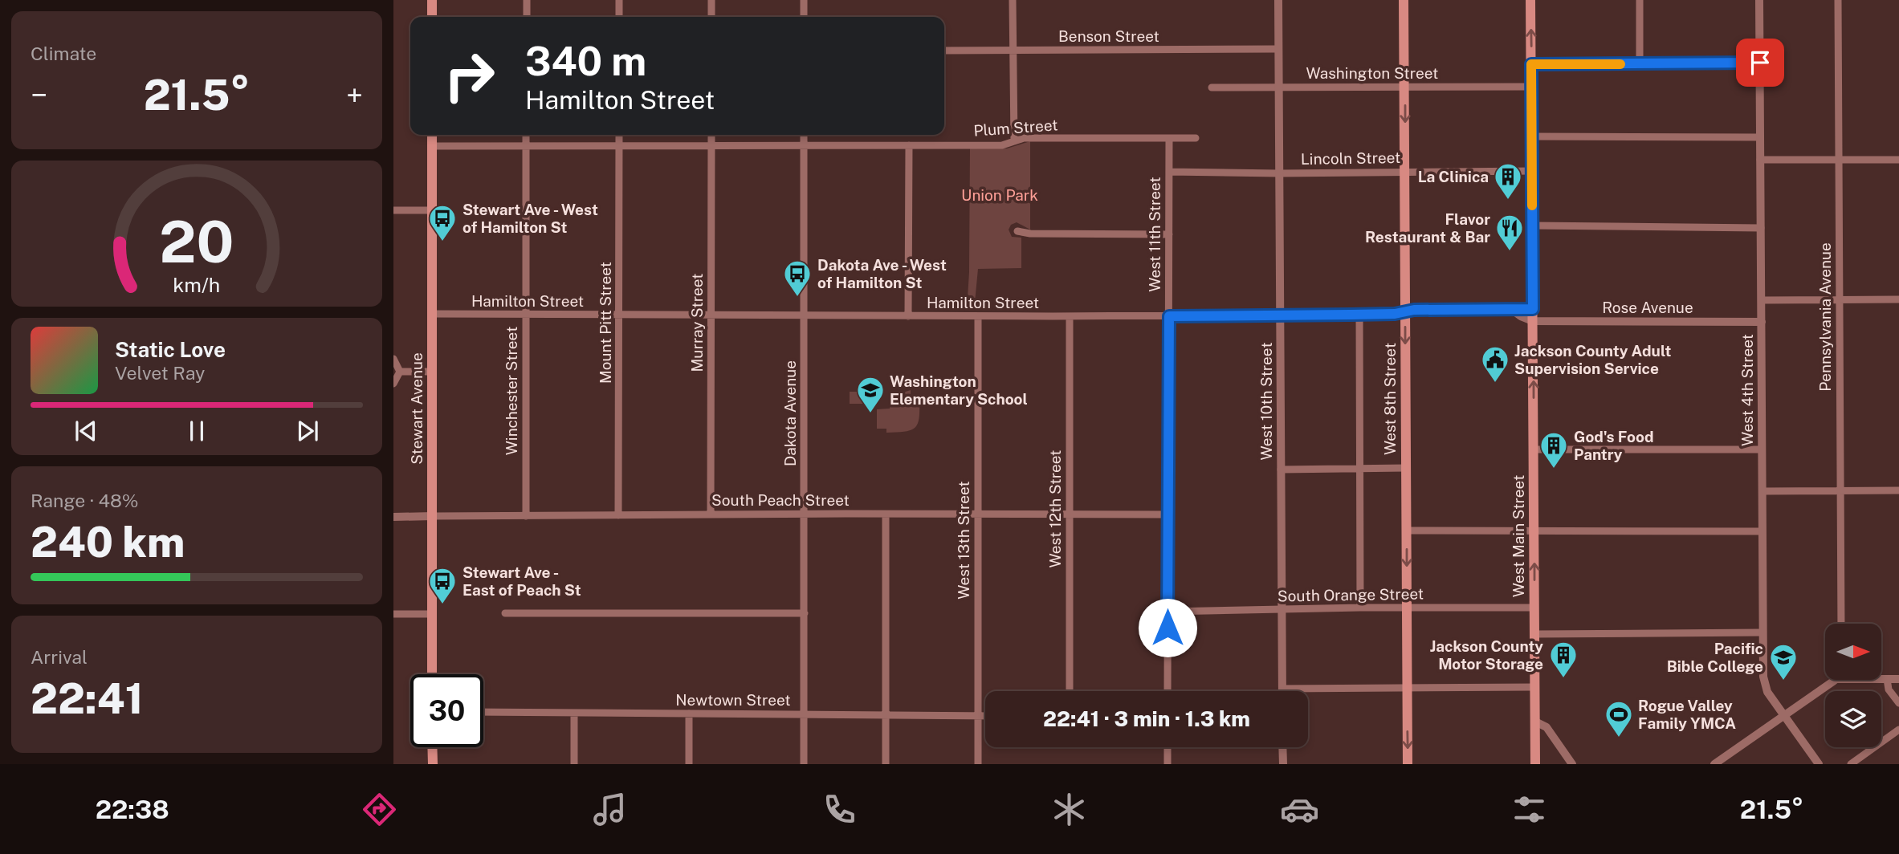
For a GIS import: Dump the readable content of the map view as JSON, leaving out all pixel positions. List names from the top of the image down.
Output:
{
  "streets": {
    "main road": ["West 8th Street", "Stewart Avenue", "West Main Street"],
    "street": [
      "Benson Street",
      "Washington Street",
      "Plum Street",
      "Lincoln Street",
      "West 11th Street",
      "Hamilton Street",
      "Rose Avenue",
      "Pennsylvania Avenue",
      "Mount Pitt Street",
      "Murray Street",
      "West 4th Street",
      "Winchester Street",
      "West 10th Street",
      "Dakota Avenue",
      "South Peach Street",
      "West 12th Street",
      "West 13th Street",
      "South Orange Street",
      "Newtown Street"
    ]
  },
  "crossings": [
    ["Benson Street", "West 10th Street"],
    ["Washington Street", "West 8th Street"],
    ["Washington Street", "West 10th Street"],
    ["Washington Street", "West Main Street"],
    ["Plum Street", "West 11th Street"],
    ["Plum Street", "Mount Pitt Street"],
    ["Plum Street", "Murray Street"],
    ["Plum Street", "Winchester Street"],
    ["Plum Street", "Stewart Avenue"],
    ["Plum Street", "Dakota Avenue"],
    ["Lincoln Street", "West 11th Street"],
    ["Lincoln Street", "West 8th Street"],
    ["Lincoln Street", "West 10th Street"],
    ["Lincoln Street", "West Main Street"],
    ["West 11th Street", "Hamilton Street"],
    ["West 11th Street", "South Peach Street"],
    ["West 11th Street", "South Orange Street"],
    ["Hamilton Street", "Mount Pitt Street"],
    ["Hamilton Street", "Murray Street"],
    ["Hamilton Street", "Winchester Street"],
    ["Hamilton Street", "West 8th Street"],
    ["Hamilton Street", "West 10th Street"],
    ["Hamilton Street", "Stewart Avenue"],
    ["Hamilton Street", "Dakota Avenue"],
    ["Hamilton Street", "West 12th Street"],
    ["Hamilton Street", "West Main Street"],
    ["Hamilton Street", "West 13th Street"],
    ["Rose Avenue", "West 4th Street"],
    ["Rose Avenue", "West Main Street"],
    ["Mount Pitt Street", "South Peach Street"],
    ["Murray Street", "South Peach Street"],
    ["Winchester Street", "South Peach Street"],
    ["West 8th Street", "South Orange Street"],
    ["West 10th Street", "South Orange Street"],
    ["Stewart Avenue", "South Peach Street"],
    ["Dakota Avenue", "South Peach Street"],
    ["Dakota Avenue", "Newtown Street"],
    ["South Peach Street", "West 12th Street"],
    ["South Peach Street", "West 13th Street"],
    ["West Main Street", "South Orange Street"],
    ["West 13th Street", "Newtown Street"]
  ],
  "one_way": ["West 8th Street", "West Main Street"],
  "parks": ["Union Park"],
  "places": {
    "building": ["La Clinica", "God's Food Pantry", "Jackson County Motor Storage"],
    "bus stop": ["Stewart Ave - West of Hamilton St", "Dakota Ave - West of Hamilton St", "Stewart Ave - East of Peach St"],
    "restaurant": ["Flavor Restaurant & Bar"],
    "public building": ["Jackson County Adult Supervision Service"],
    "school or university": ["Washington Elementary School", "Pacific Bible College"],
    "sports": ["Rogue Valley Family YMCA"]
  },
  "north": "right",
  "page": {
    "tile": [
      "Climate",
      ["Range · 48%", "240 km"],
      ["Arrival", "22:41"]
    ],
    "turn": ["340 m", "Hamilton Street"],
    "heat": ["−", "21.5°", "+"],
    "song": ["Static Love", "Velvet Ray"],
    "limit": "30",
    "trip": "22:41 · 3 min · 1.3 km",
    "tabs": ["22:38", "21.5°"],
    "gauge": ["20", "km/h"]
  }
}
